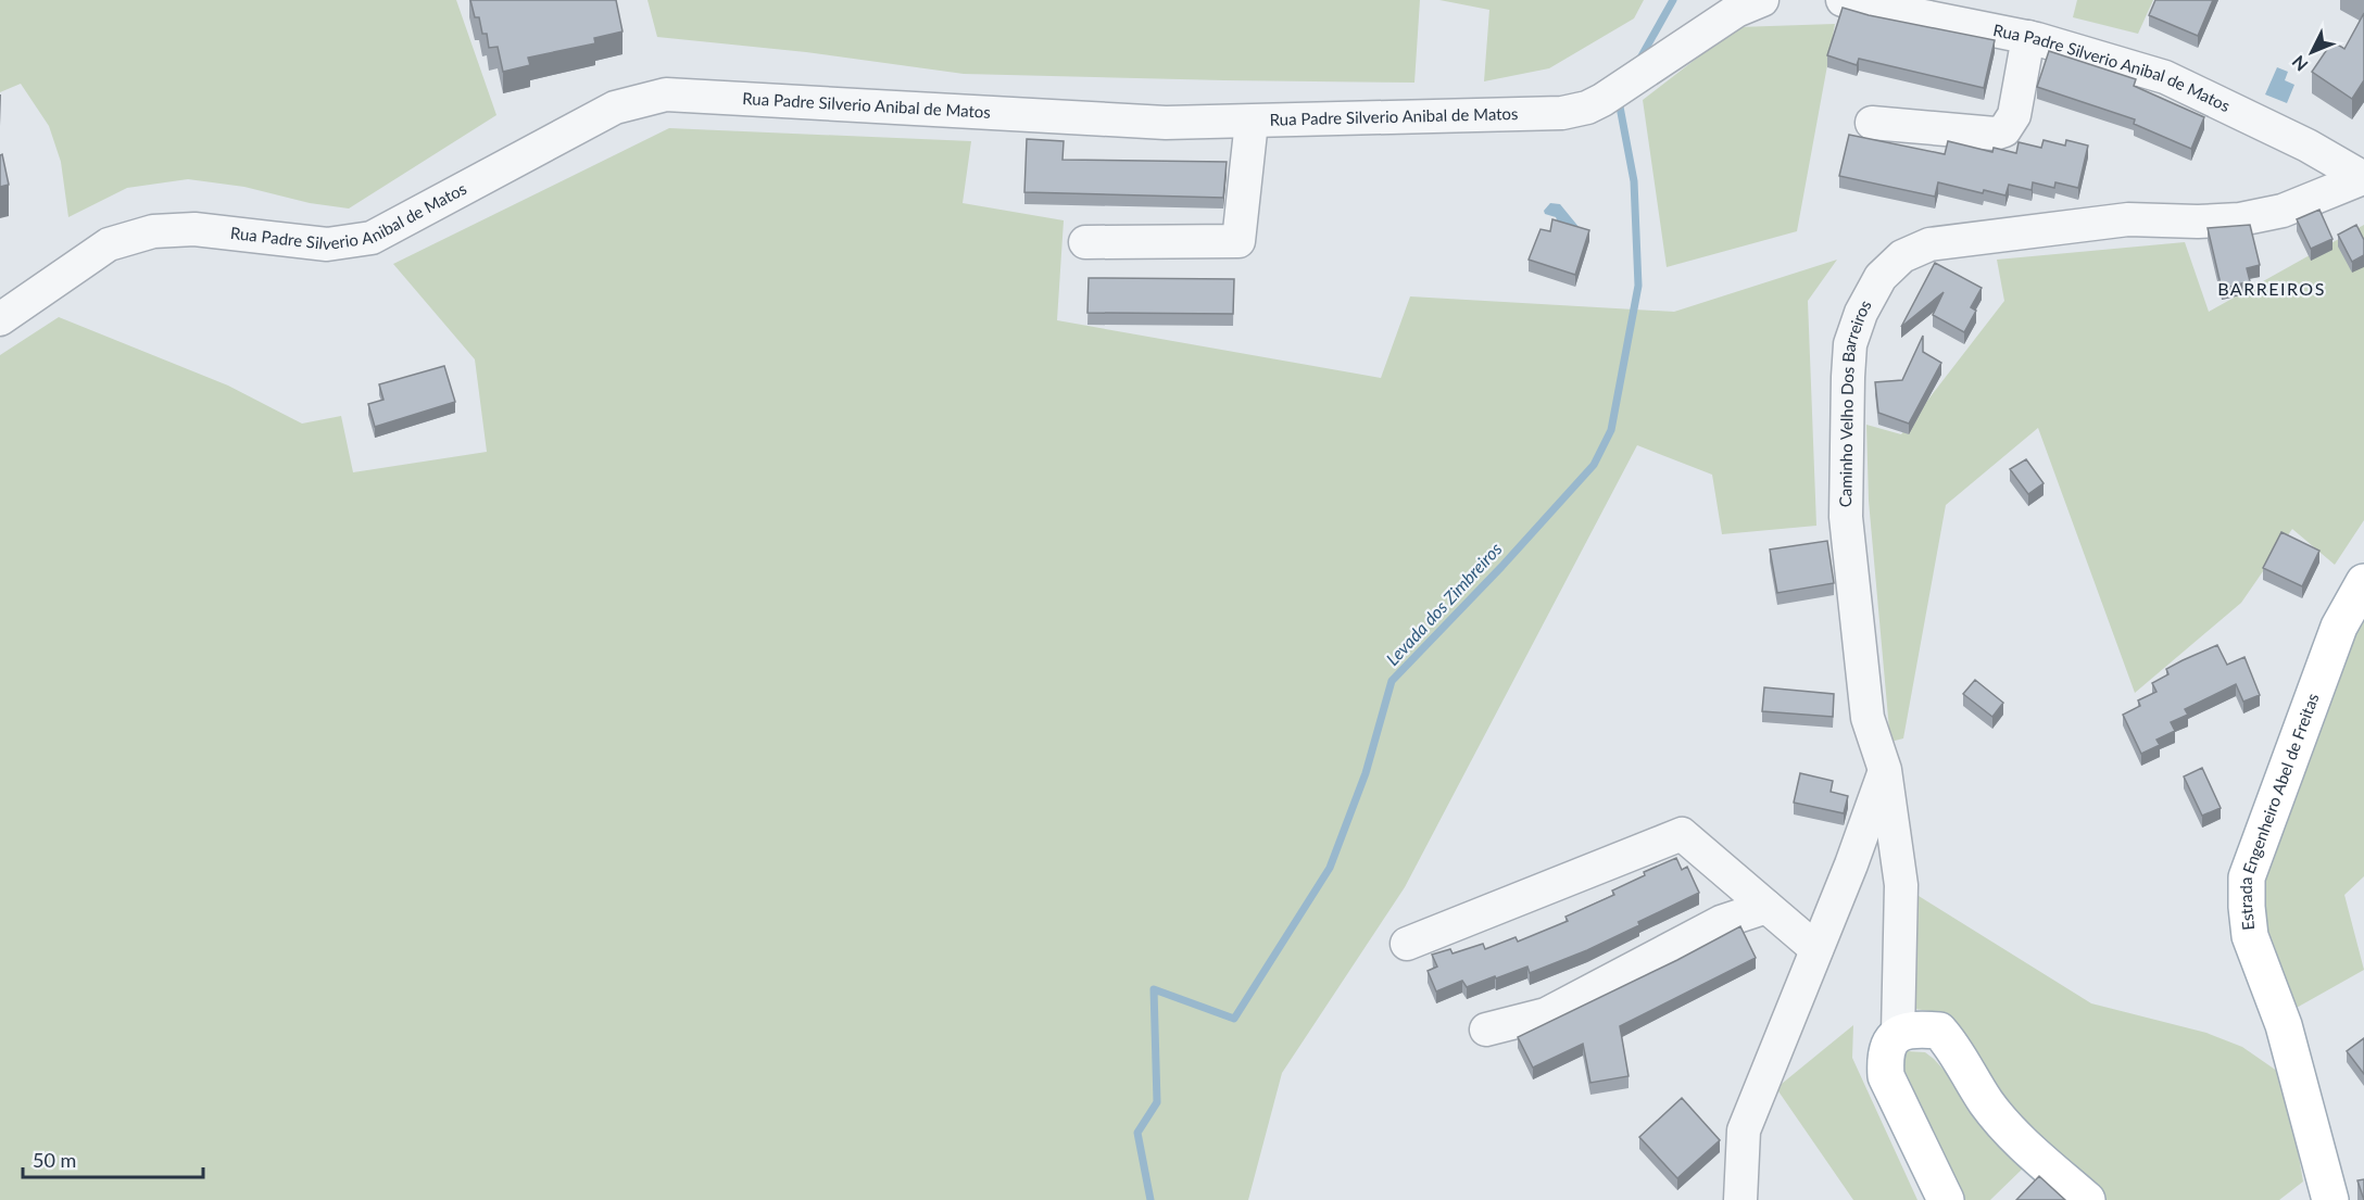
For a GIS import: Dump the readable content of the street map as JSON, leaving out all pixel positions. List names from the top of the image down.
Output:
{
  "streets": {
    "main road": ["Estrada Engenheiro Abel de Freitas"],
    "street": ["Rua Padre Silverio Anibal de Matos", "Caminho Velho Dos Barreiros"]
  },
  "crossings": [
    ["Rua Padre Silverio Anibal de Matos", "Caminho Velho Dos Barreiros"]
  ],
  "districts": ["BARREIROS"],
  "water": ["Levada dos Zimbreiros"],
  "scale_bar": "50 m",
  "north": "bottom left"
}
